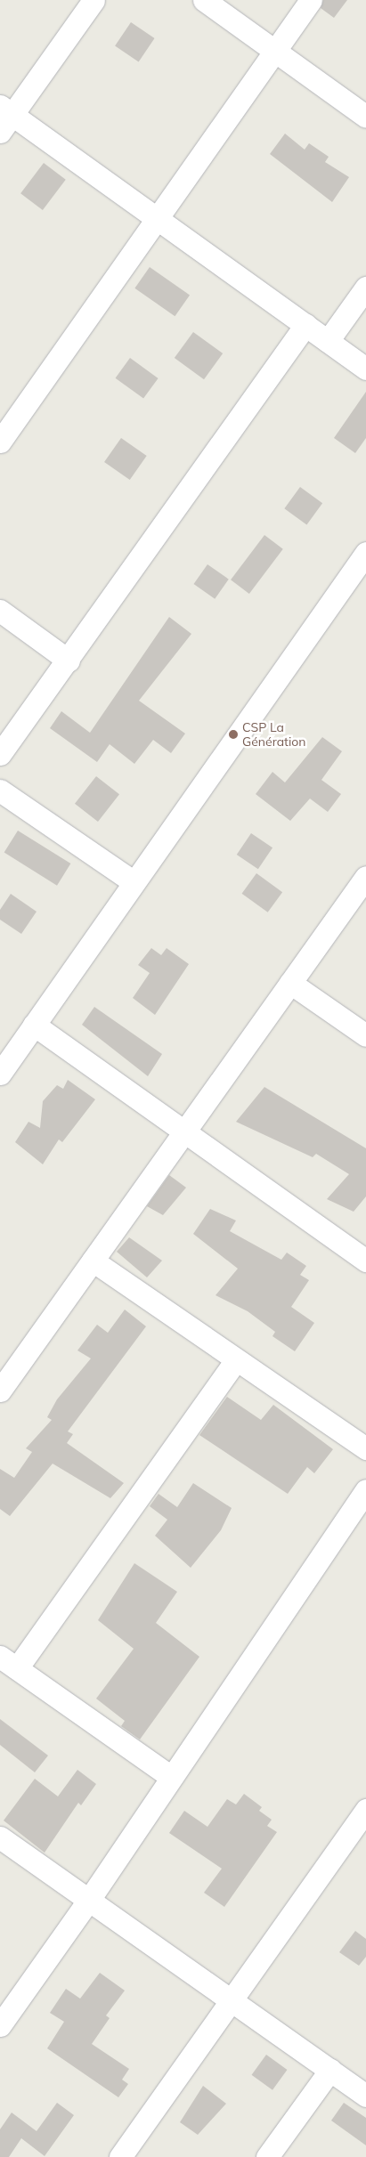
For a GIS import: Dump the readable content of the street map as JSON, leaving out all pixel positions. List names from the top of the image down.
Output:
{
  "places": ["CSP La Génération"]
}
